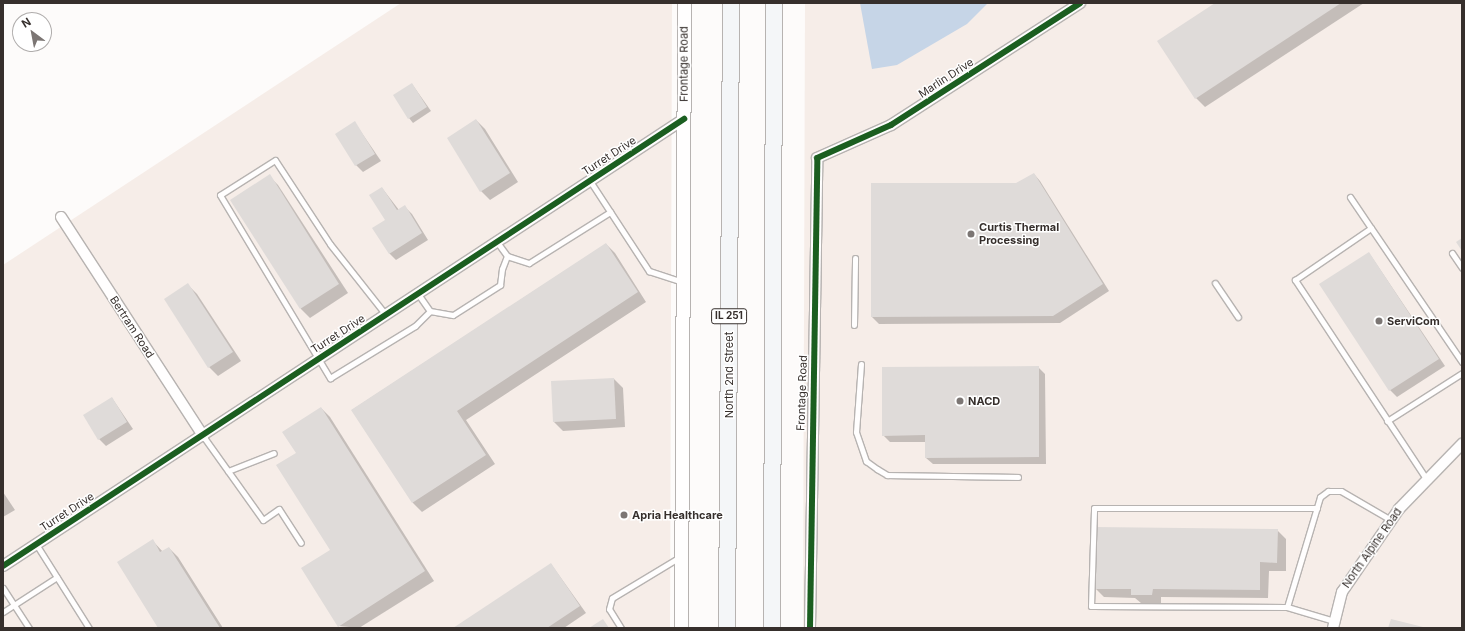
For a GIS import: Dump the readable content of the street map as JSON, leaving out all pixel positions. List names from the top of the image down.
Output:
{
  "streets": {
    "main road": ["IL 251", "North 2nd Street"],
    "street": [
      "Frontage Road",
      "Marlin Drive",
      "Turret Drive",
      "Bertram Road",
      "North Alpine Road"
    ]
  },
  "crossings": [
    ["Frontage Road", "Marlin Drive"],
    ["Frontage Road", "Turret Drive"],
    ["Turret Drive", "Bertram Road"]
  ],
  "places": [
    "Curtis Thermal Processing",
    "ServiCom",
    "NACD",
    "Apria Healthcare"
  ],
  "north": "top left"
}
